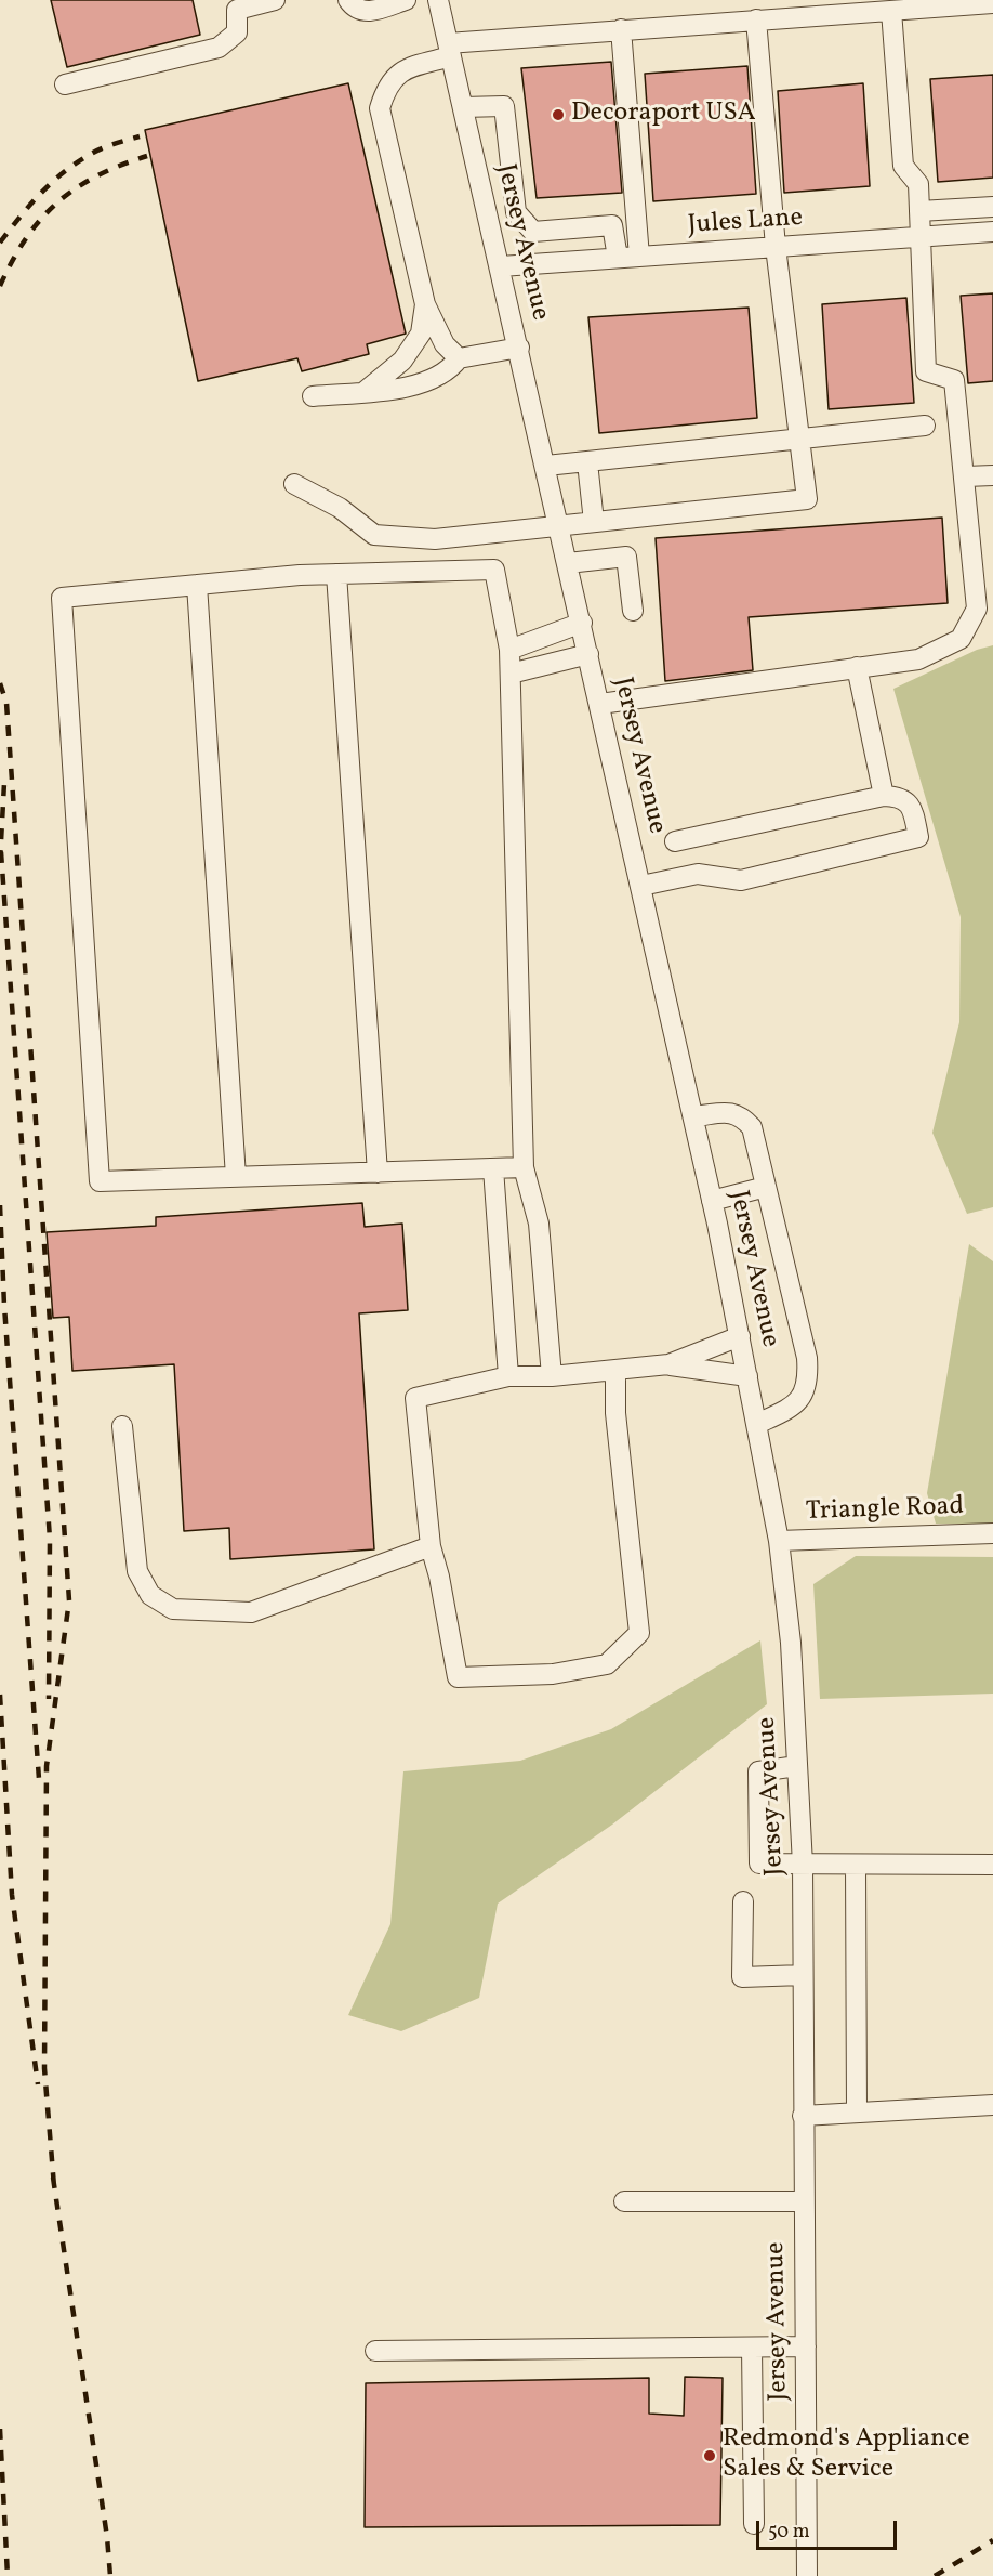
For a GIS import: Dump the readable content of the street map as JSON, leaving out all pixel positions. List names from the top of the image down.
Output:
{
  "streets": {
    "street": ["Jules Lane", "Jersey Avenue", "Triangle Road"]
  },
  "crossings": [
    ["Jules Lane", "Jersey Avenue"],
    ["Jersey Avenue", "Triangle Road"]
  ],
  "places": ["Decoraport USA", "Redmond's Appliance Sales & Service"],
  "scale_bar": "50 m"
}
